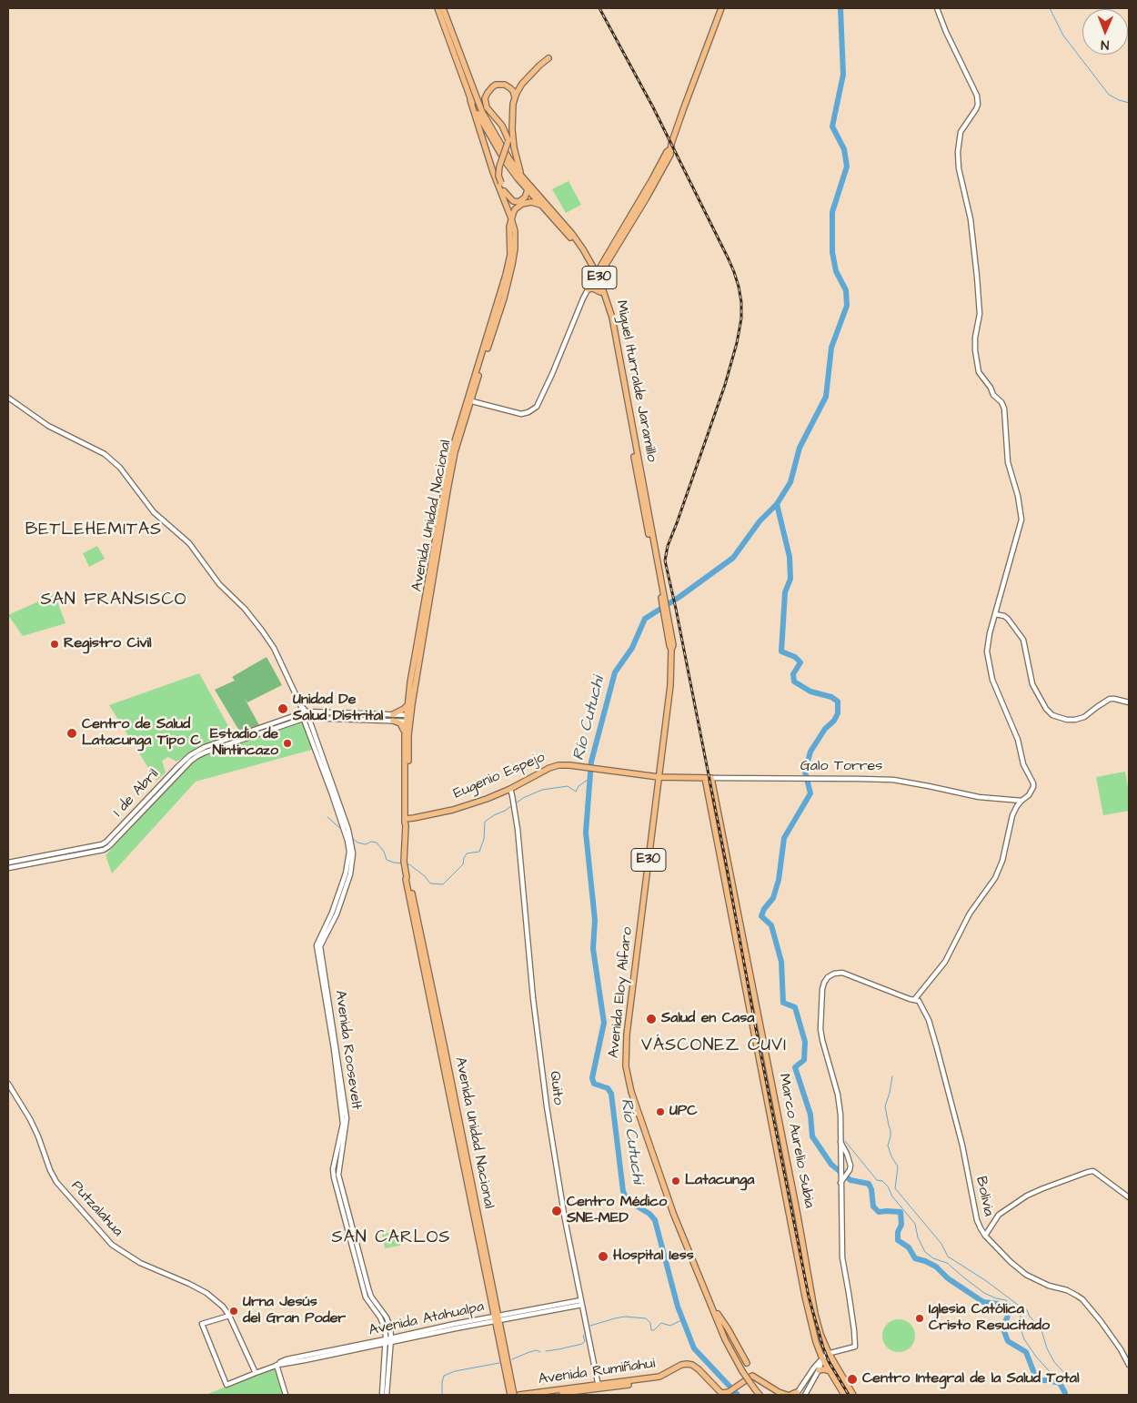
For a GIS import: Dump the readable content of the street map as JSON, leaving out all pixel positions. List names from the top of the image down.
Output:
{
  "streets": {
    "main road": [
      "E30",
      "Miguel Iturralde Jaramillo",
      "Avenida Unidad Nacional",
      "Galo Torres",
      "Eugenio Espejo",
      "Avenida Eloy Alfaro",
      "Marco Aurelio Subia",
      "Avenida Rumiñahui"
    ],
    "street": [
      "1 de Abril",
      "Avenida Roosevelt",
      "Quito",
      "Bolivia",
      "Putzalahua",
      "Avenida Atahualpa"
    ]
  },
  "crossings": [
    ["Miguel Iturralde Jaramillo", "Avenida Unidad Nacional"],
    ["Miguel Iturralde Jaramillo", "Avenida Eloy Alfaro"],
    ["Avenida Unidad Nacional", "Eugenio Espejo"],
    ["Avenida Unidad Nacional", "1 de Abril"],
    ["Avenida Unidad Nacional", "Avenida Atahualpa"],
    ["Galo Torres", "Eugenio Espejo"],
    ["Galo Torres", "Avenida Eloy Alfaro"],
    ["Galo Torres", "Marco Aurelio Subia"],
    ["Eugenio Espejo", "Avenida Eloy Alfaro"],
    ["Eugenio Espejo", "Quito"],
    ["1 de Abril", "Avenida Roosevelt"],
    ["Avenida Roosevelt", "Avenida Atahualpa"],
    ["Quito", "Avenida Atahualpa"],
    ["Quito", "Avenida Rumiñahui"],
    ["Putzalahua", "Avenida Atahualpa"]
  ],
  "districts": [
    "BETLEHEMITAS",
    "SAN FRANSISCO",
    "VÁSCONEZ CUVI",
    "SAN CARLOS"
  ],
  "water": ["Río Cutuchi"],
  "places": [
    "Registro Civil",
    "Unidad De Salud Distrital",
    "Centro de Salud Latacunga Tipo C",
    "Estadio de Nintincazo",
    "Salud en Casa",
    "UPC",
    "Latacunga",
    "Centro Médico SNE-MED",
    "Hospital Iess",
    "Urna Jesús del Gran Poder",
    "Iglesia Católica Cristo Resucitado",
    "Centro Integral de la Salud Total"
  ],
  "north": "bottom"
}
